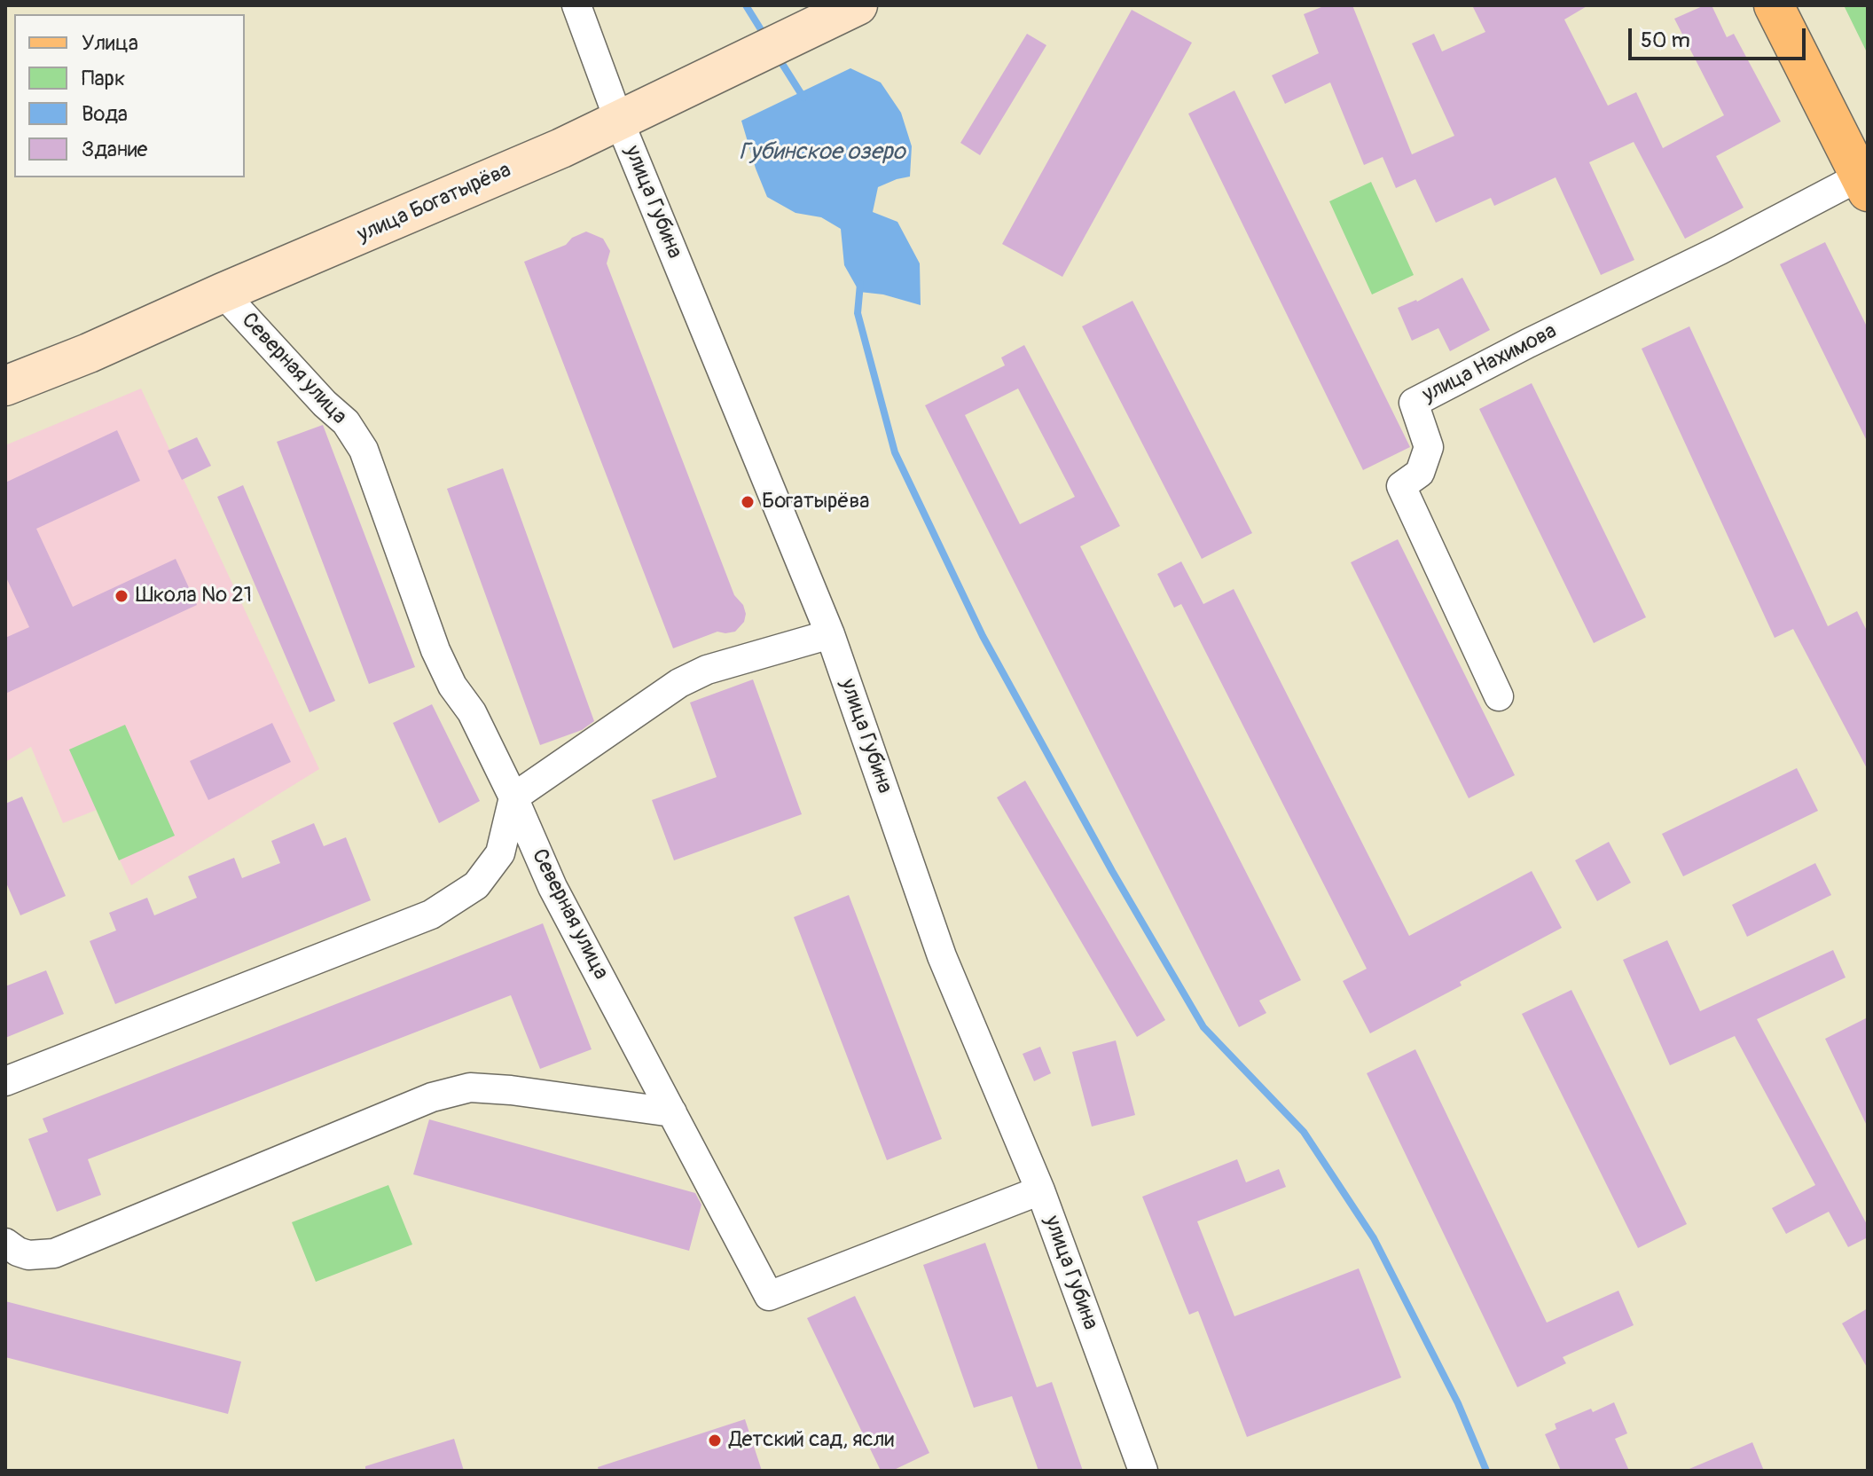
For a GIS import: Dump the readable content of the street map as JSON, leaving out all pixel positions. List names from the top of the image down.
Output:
{
  "streets": {
    "main road": ["улица Богатырёва"],
    "street": ["улица Губина", "улица Нахимова", "Северная улица"]
  },
  "crossings": [
    ["улица Губина", "улица Богатырёва"],
    ["улица Губина", "Северная улица"],
    ["улица Богатырёва", "Северная улица"]
  ],
  "water": ["Губинское озеро"],
  "places": ["Богатырёва", "Школа № 21", "Детский сад, ясли"],
  "legend": [
    "Улица",
    "Парк",
    "Вода",
    "Здание"
  ],
  "scale_bar": "50 m"
}
